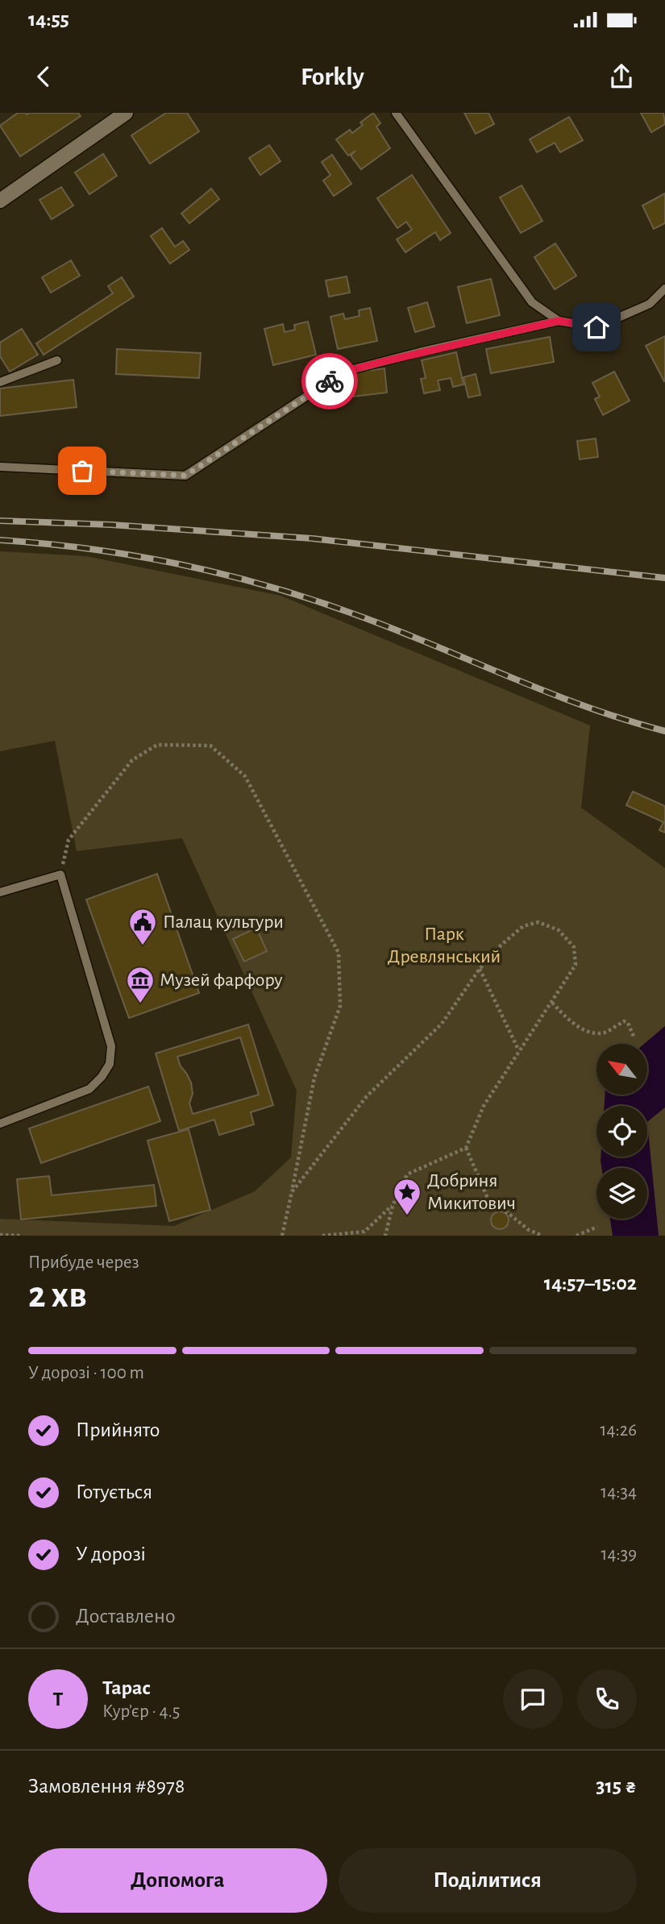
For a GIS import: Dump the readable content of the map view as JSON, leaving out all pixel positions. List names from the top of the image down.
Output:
{
  "parks": ["Парк Древлянський"],
  "places": {
    "public building": ["Палац культури"],
    "museum": ["Музей фарфору"],
    "place": ["Добриня Микитович"]
  },
  "north": "top left",
  "page": {
    "status": "14:55",
    "header": "Forkly",
    "heading": ["2 хв", "Прибуде через", "14:57–15:02"],
    "panel": [
      "Тарас",
      "Кур’єр · 4.5",
      "Замовлення #8978",
      "315 ₴"
    ],
    "bar": "У дорозі · 100 m",
    "list": [
      ["Прийнято", "14:26"],
      ["Готується", "14:34"],
      ["У дорозі", "14:39"],
      "Доставлено"
    ],
    "round": "Т",
    "buttons": ["Допомога", "Поділитися"]
  }
}
